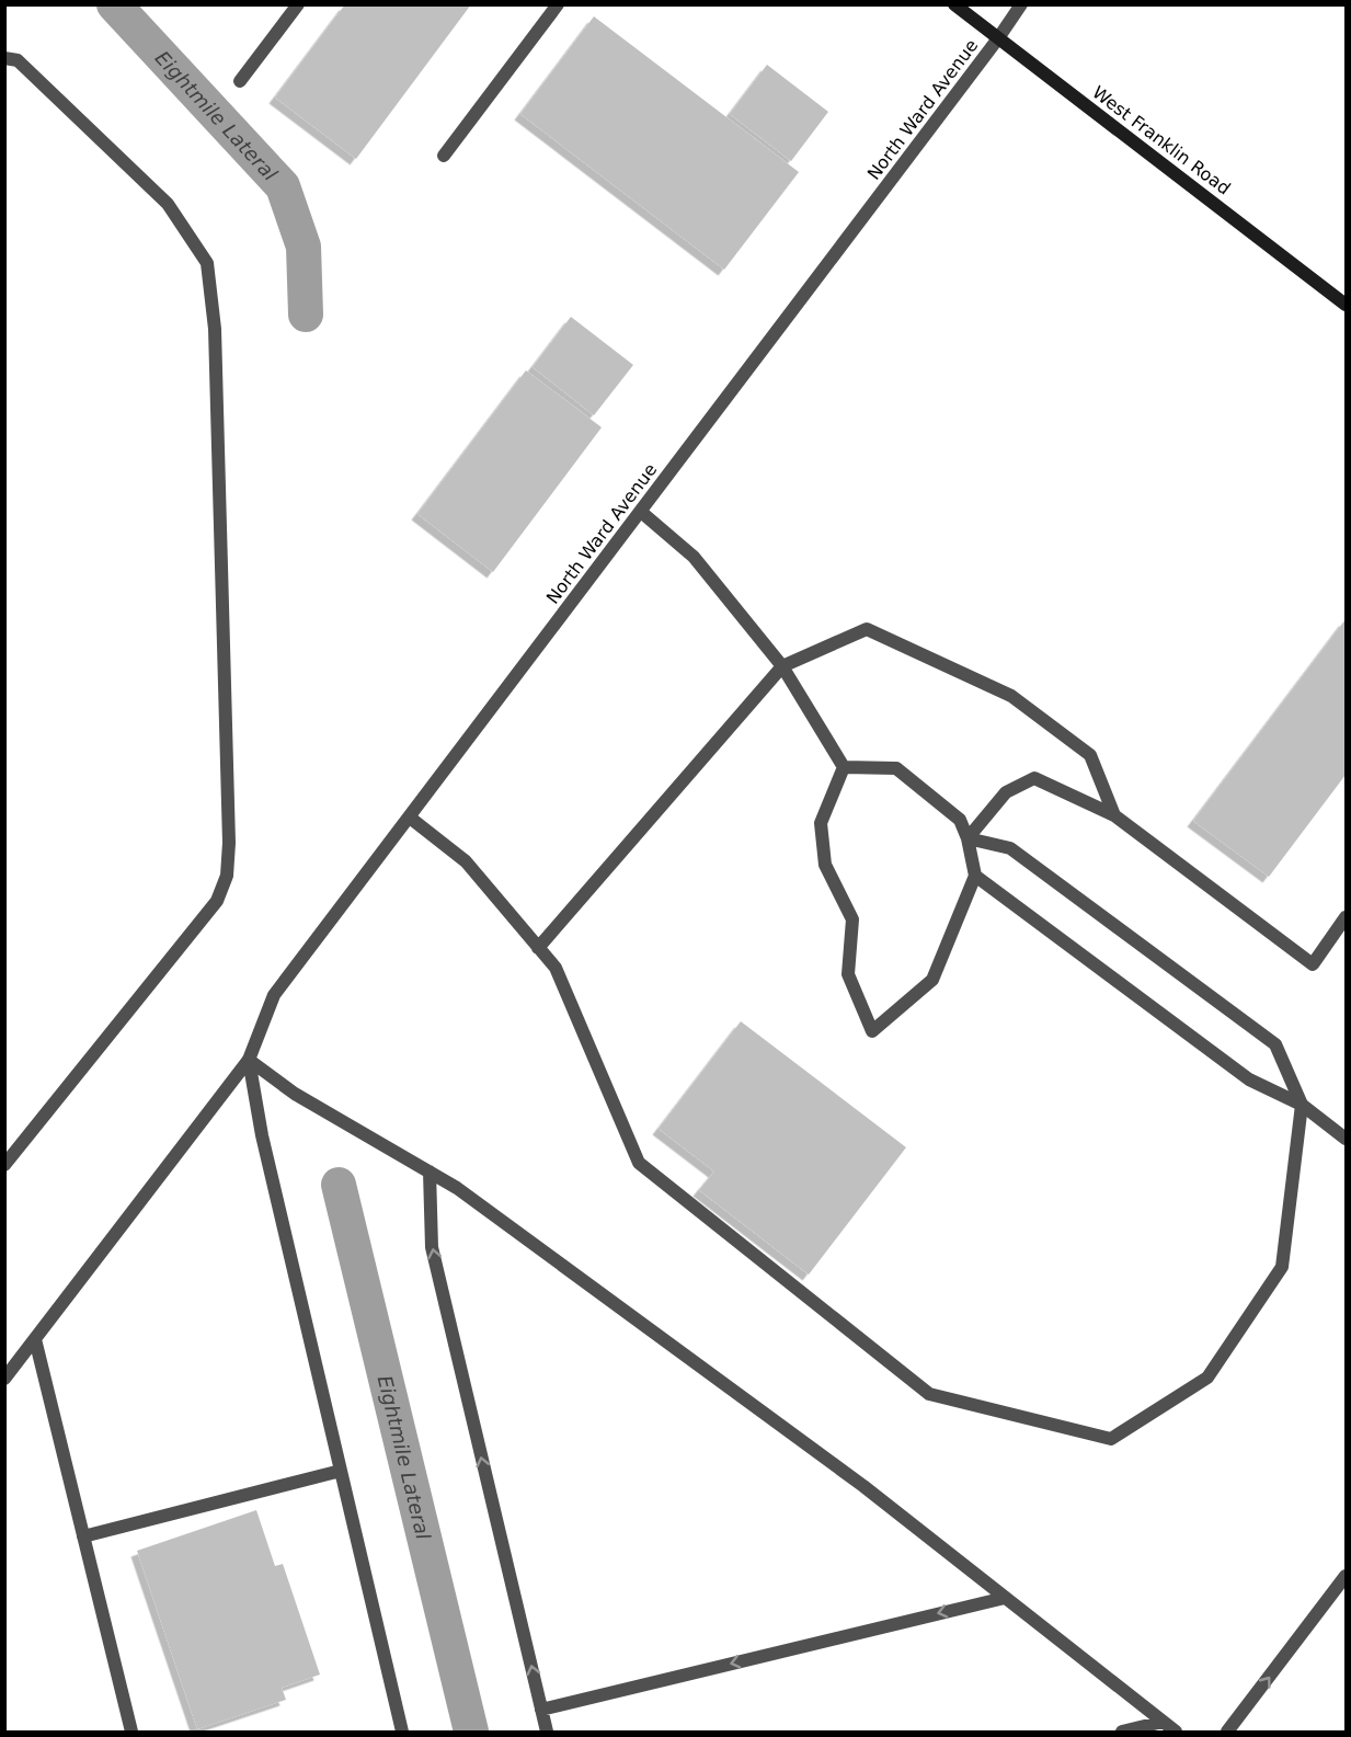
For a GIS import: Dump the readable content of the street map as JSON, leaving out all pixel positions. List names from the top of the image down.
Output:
{
  "streets": {
    "main road": ["West Franklin Road"],
    "street": ["North Ward Avenue"]
  },
  "crossings": [
    ["North Ward Avenue", "West Franklin Road"]
  ],
  "water": ["Eightmile Lateral"]
}
